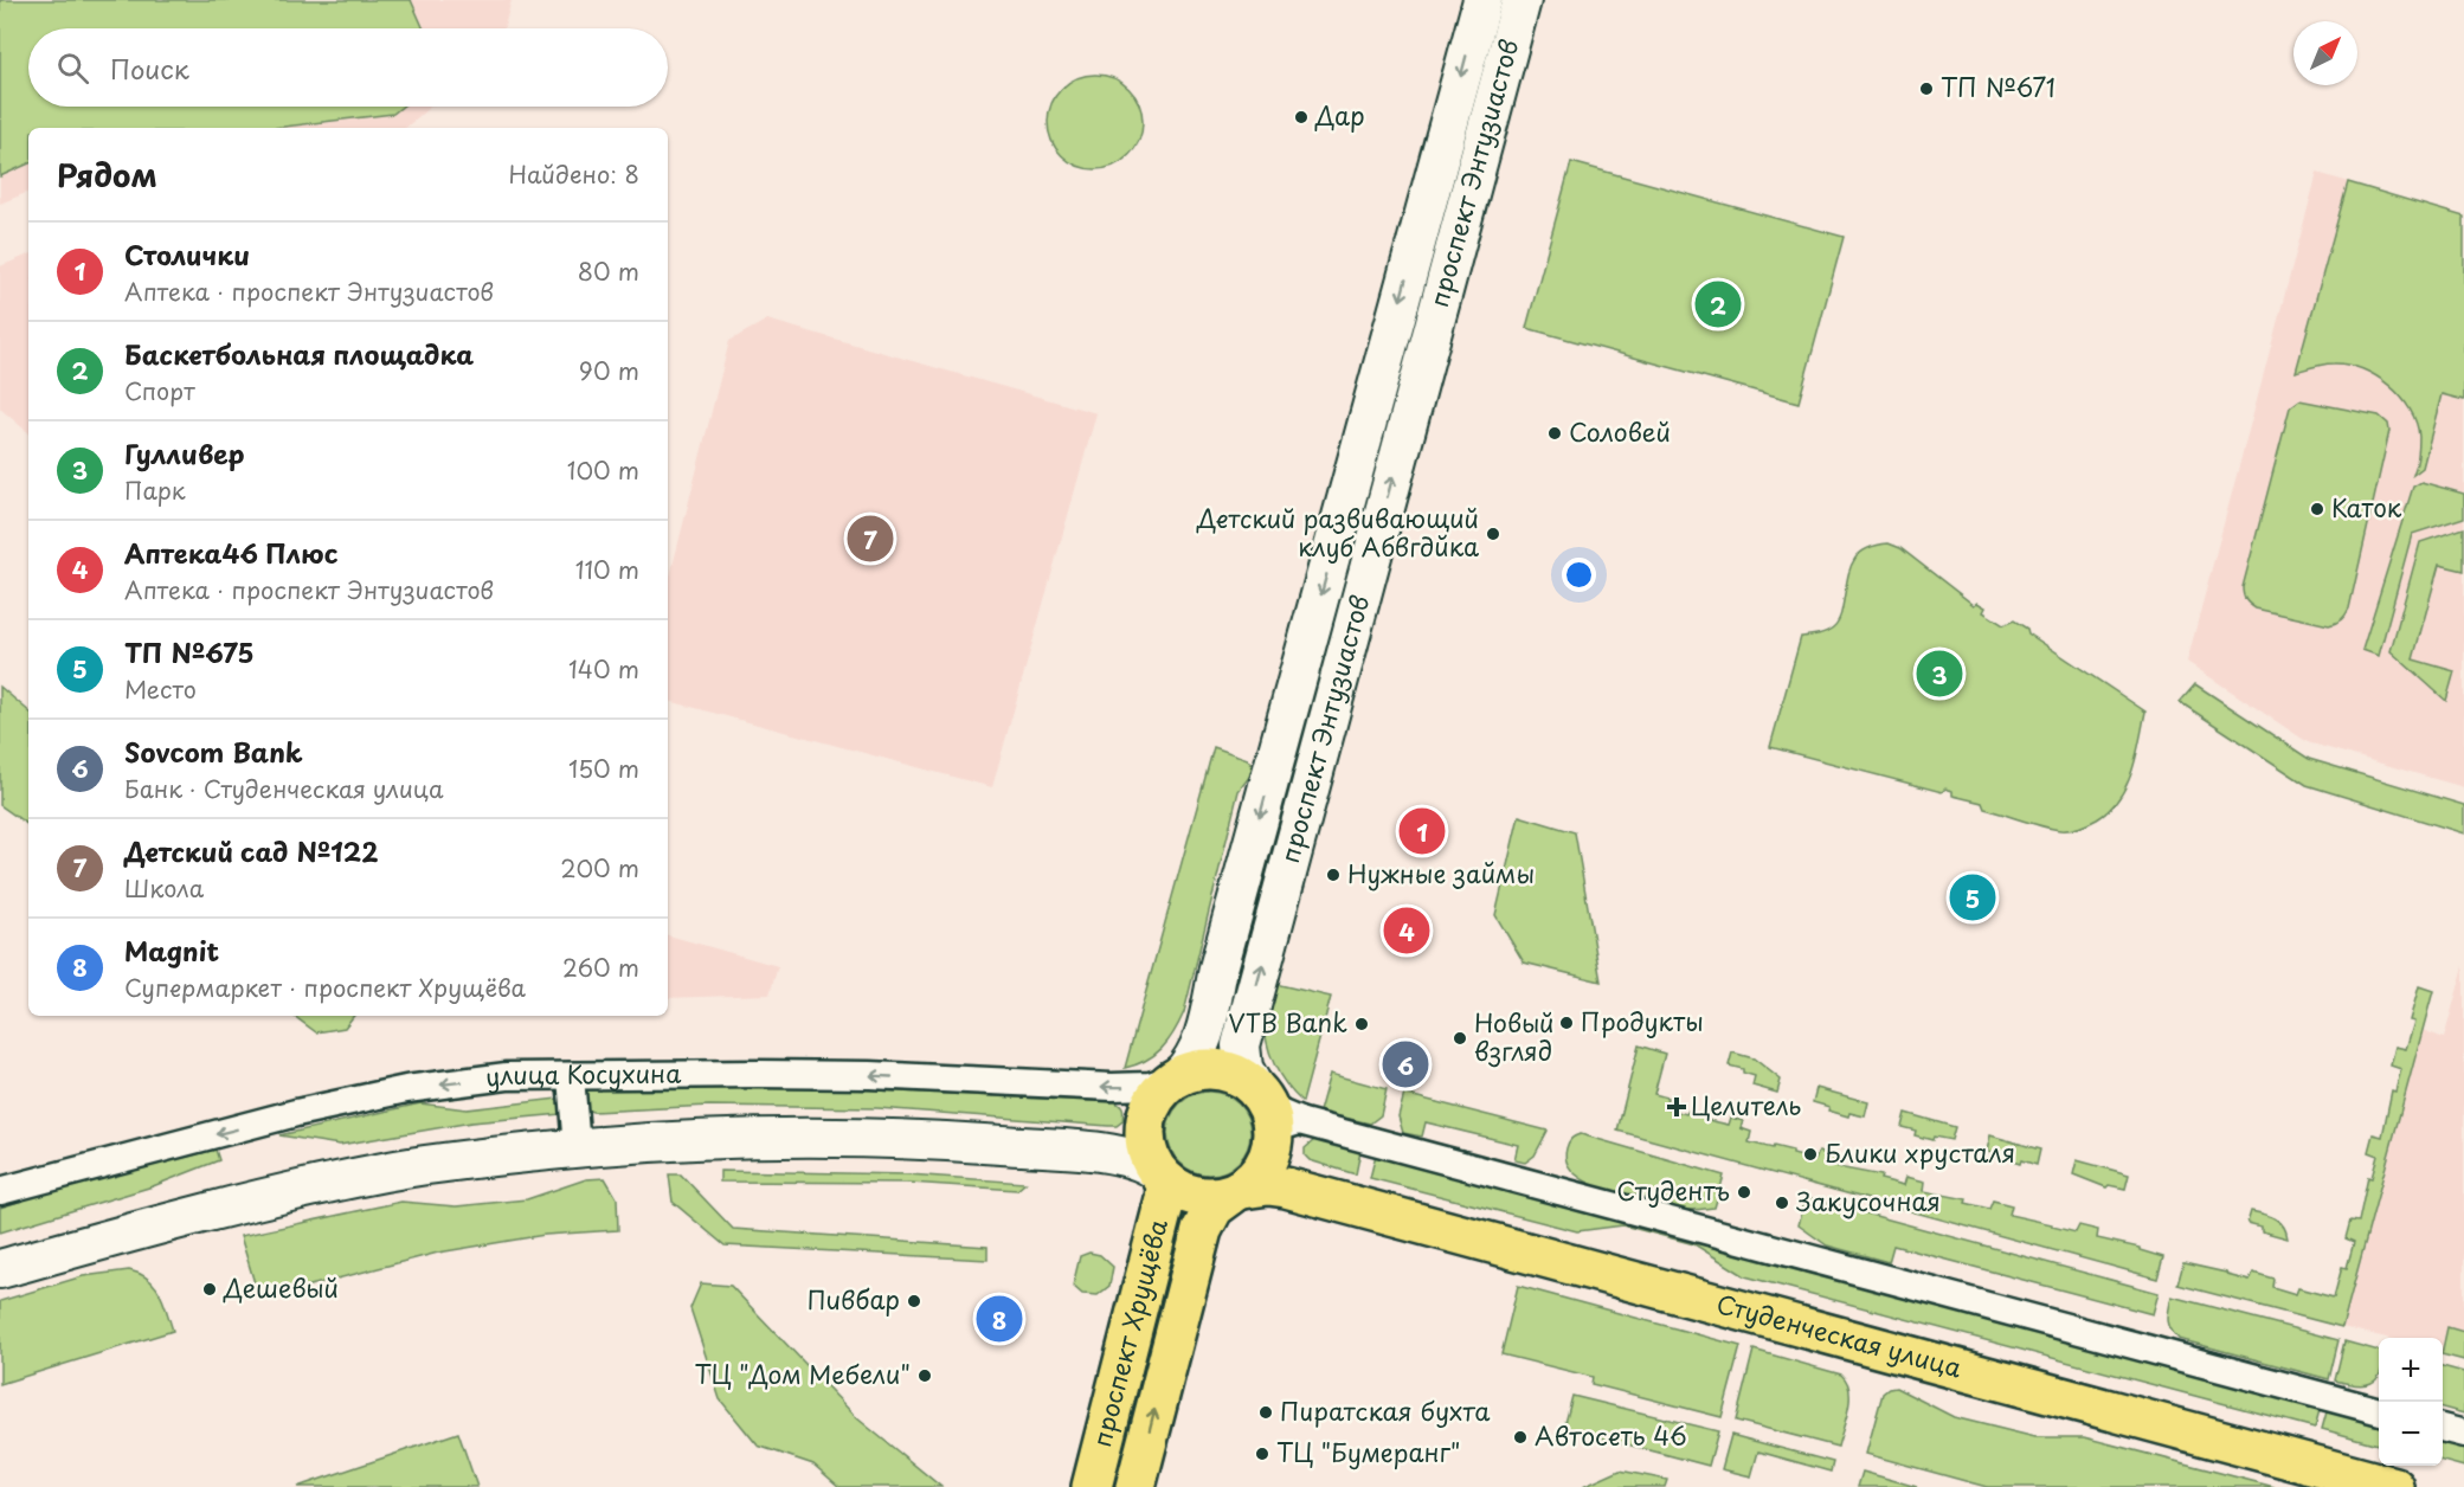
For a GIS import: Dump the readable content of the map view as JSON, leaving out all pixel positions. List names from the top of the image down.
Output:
{
  "streets": {
    "main road": ["проспект Энтузиастов", "проспект Хрущёва", "Студенческая улица"],
    "street": ["улица Косухина"]
  },
  "crossings": [
    ["проспект Энтузиастов", "улица Косухина"],
    ["проспект Энтузиастов", "проспект Хрущёва"],
    ["проспект Энтузиастов", "Студенческая улица"],
    ["улица Косухина", "проспект Хрущёва"],
    ["улица Косухина", "Студенческая улица"],
    ["проспект Хрущёва", "Студенческая улица"]
  ],
  "one_way": ["улица Косухина"],
  "places": {
    "other": [
      "ТП №671",
      "Дар",
      "Соловей",
      "Каток",
      "Детский развивающий клуб Абвгдйка",
      "Нужные займы",
      "Продукты",
      "VTB Bank",
      "Новый взгляд",
      "Блики хрусталя",
      "Студентъ",
      "Закусочная",
      "Дешевый",
      "Пивбар",
      "ТЦ \"Дом Мебели\"",
      "Пиратская бухта",
      "Автосеть 46",
      "ТЦ \"Бумеранг\""
    ],
    "health": ["Целитель"]
  },
  "north": "top right",
  "page": {
    "search": "Поиск",
    "heading": ["Рядом", "Найдено: 8"],
    "list": [
      {
        "mark": "1",
        "name": "Столички",
        "note": "Аптека · проспект Энтузиастов",
        "value": "80 m"
      },
      {
        "mark": "2",
        "name": "Баскетбольная площадка",
        "note": "Спорт",
        "value": "90 m"
      },
      {
        "mark": "3",
        "name": "Гулливер",
        "note": "Парк",
        "value": "100 m"
      },
      {
        "mark": "4",
        "name": "Аптека46 Плюс",
        "note": "Аптека · проспект Энтузиастов",
        "value": "110 m"
      },
      {
        "mark": "5",
        "name": "ТП №675",
        "note": "Место",
        "value": "140 m"
      },
      {
        "mark": "6",
        "name": "Sovcom Bank",
        "note": "Банк · Студенческая улица",
        "value": "150 m"
      },
      {
        "mark": "7",
        "name": "Детский сад №122",
        "note": "Школа",
        "value": "200 m"
      },
      {
        "mark": "8",
        "name": "Magnit",
        "note": "Супермаркет · проспект Хрущёва",
        "value": "260 m"
      }
    ],
    "pins": [
      "2",
      "7",
      "3",
      "1",
      "5",
      "4",
      "6",
      "8"
    ],
    "map_buttons": ["+", "−"]
  }
}
